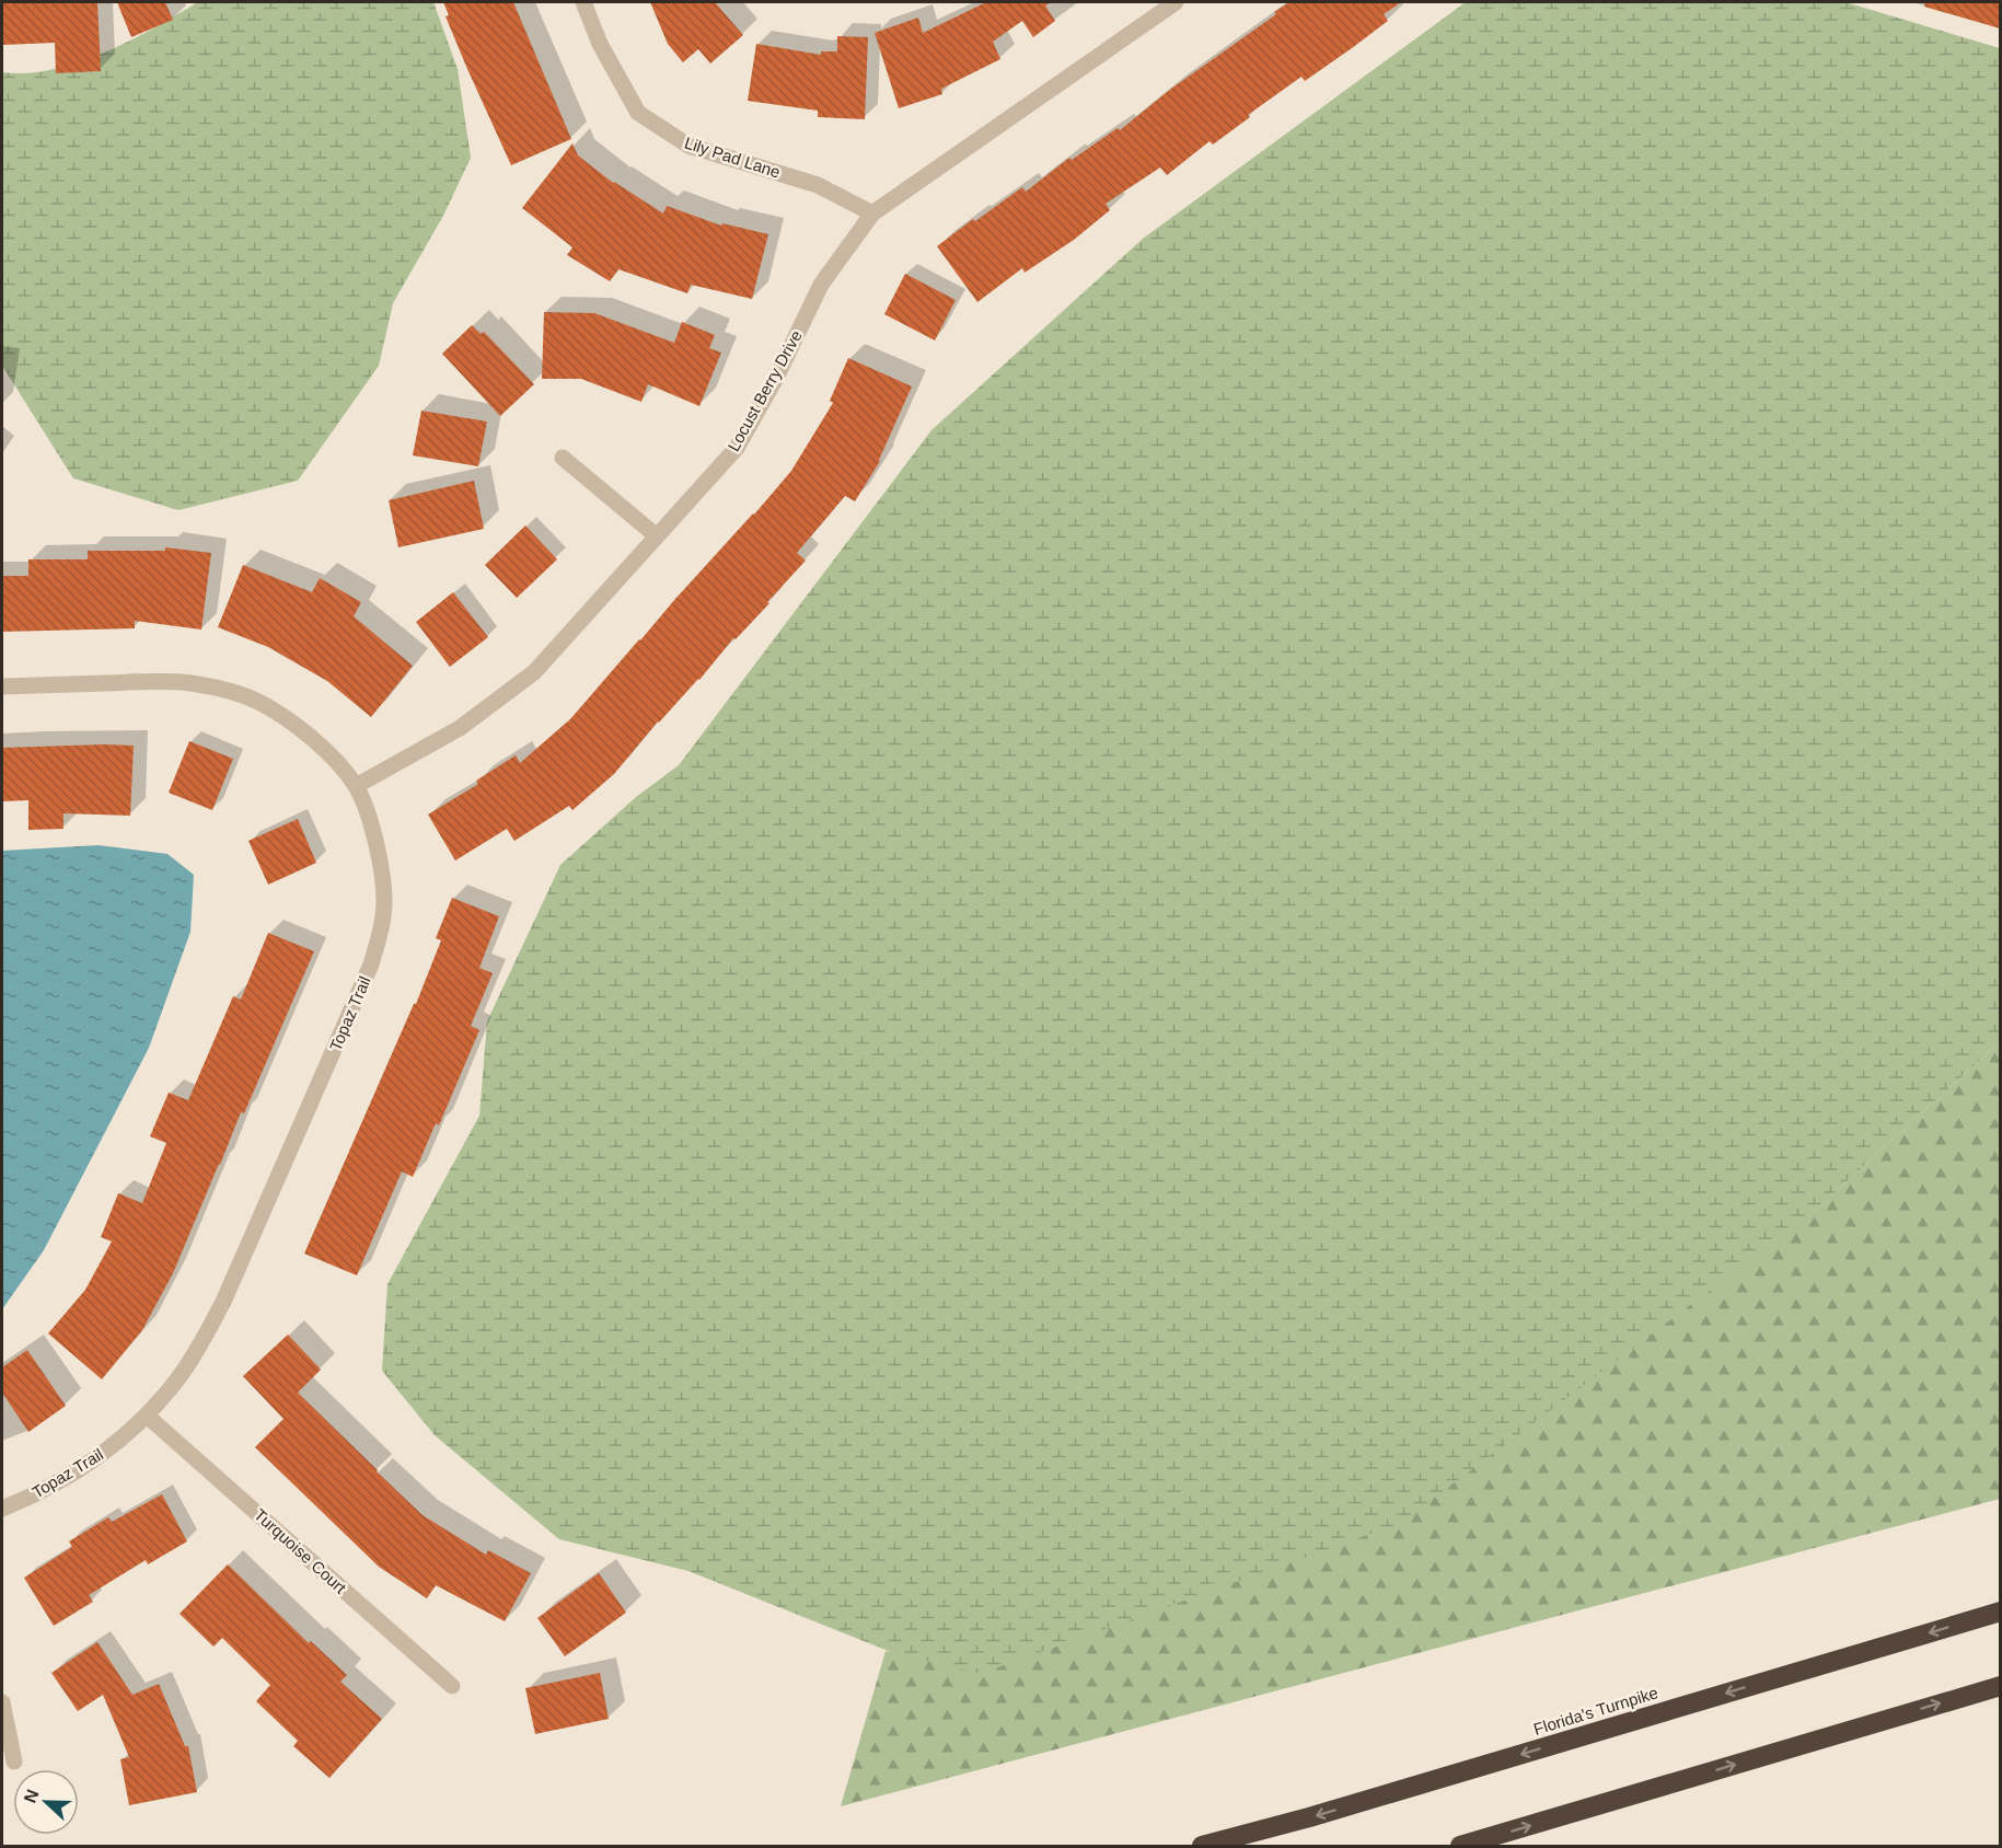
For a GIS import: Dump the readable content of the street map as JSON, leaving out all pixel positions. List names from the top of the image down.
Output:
{
  "streets": {
    "highway": ["Florida's Turnpike"],
    "street": [
      "Lily Pad Lane",
      "Locust Berry Drive",
      "Topaz Trail",
      "Turquoise Court"
    ]
  },
  "crossings": [
    ["Lily Pad Lane", "Locust Berry Drive"],
    ["Locust Berry Drive", "Topaz Trail"],
    ["Topaz Trail", "Turquoise Court"]
  ],
  "north": "left"
}
